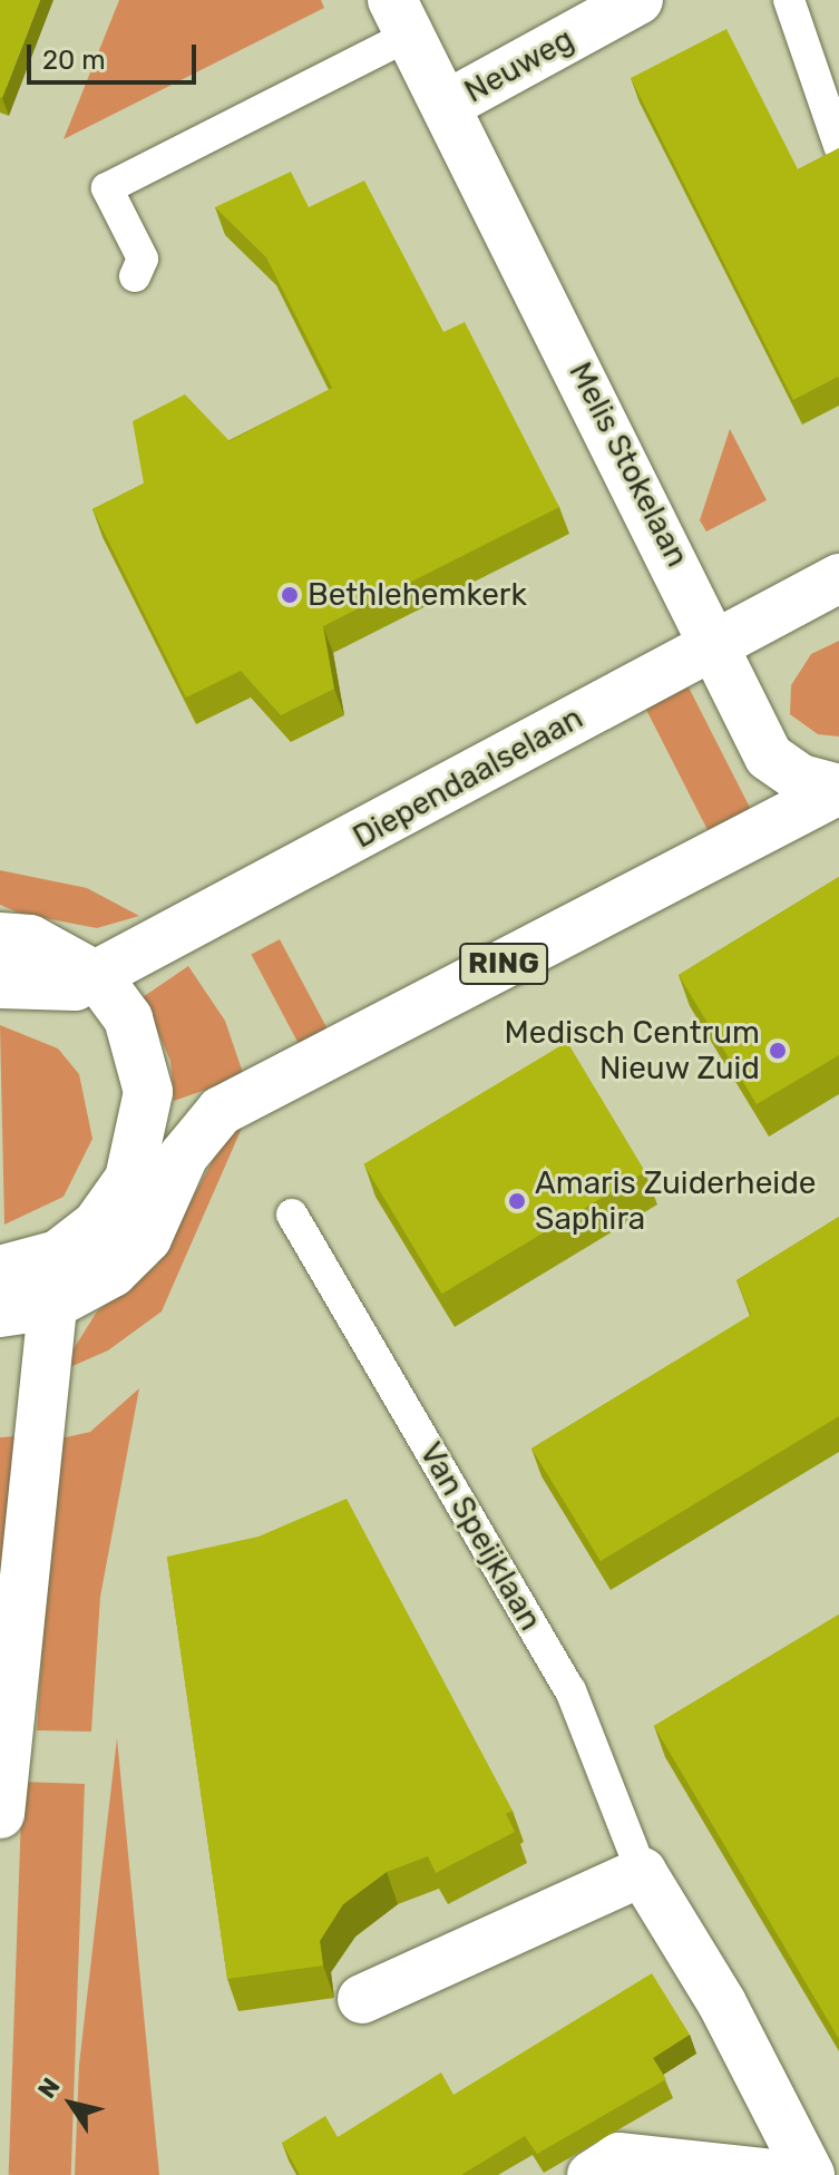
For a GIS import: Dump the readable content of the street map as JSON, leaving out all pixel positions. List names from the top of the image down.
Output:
{
  "streets": {
    "main road": [
      "Neuweg",
      "Melis Stokelaan",
      "Diependaalselaan",
      "RING",
      "Van Speijklaan"
    ]
  },
  "crossings": [
    ["Neuweg", "Melis Stokelaan"],
    ["Melis Stokelaan", "Diependaalselaan"],
    ["Melis Stokelaan", "RING"]
  ],
  "places": ["Bethlehemkerk", "Medisch Centrum Nieuw Zuid", "Amaris Zuiderheide Saphira"],
  "scale_bar": "20 m",
  "north": "top left"
}
